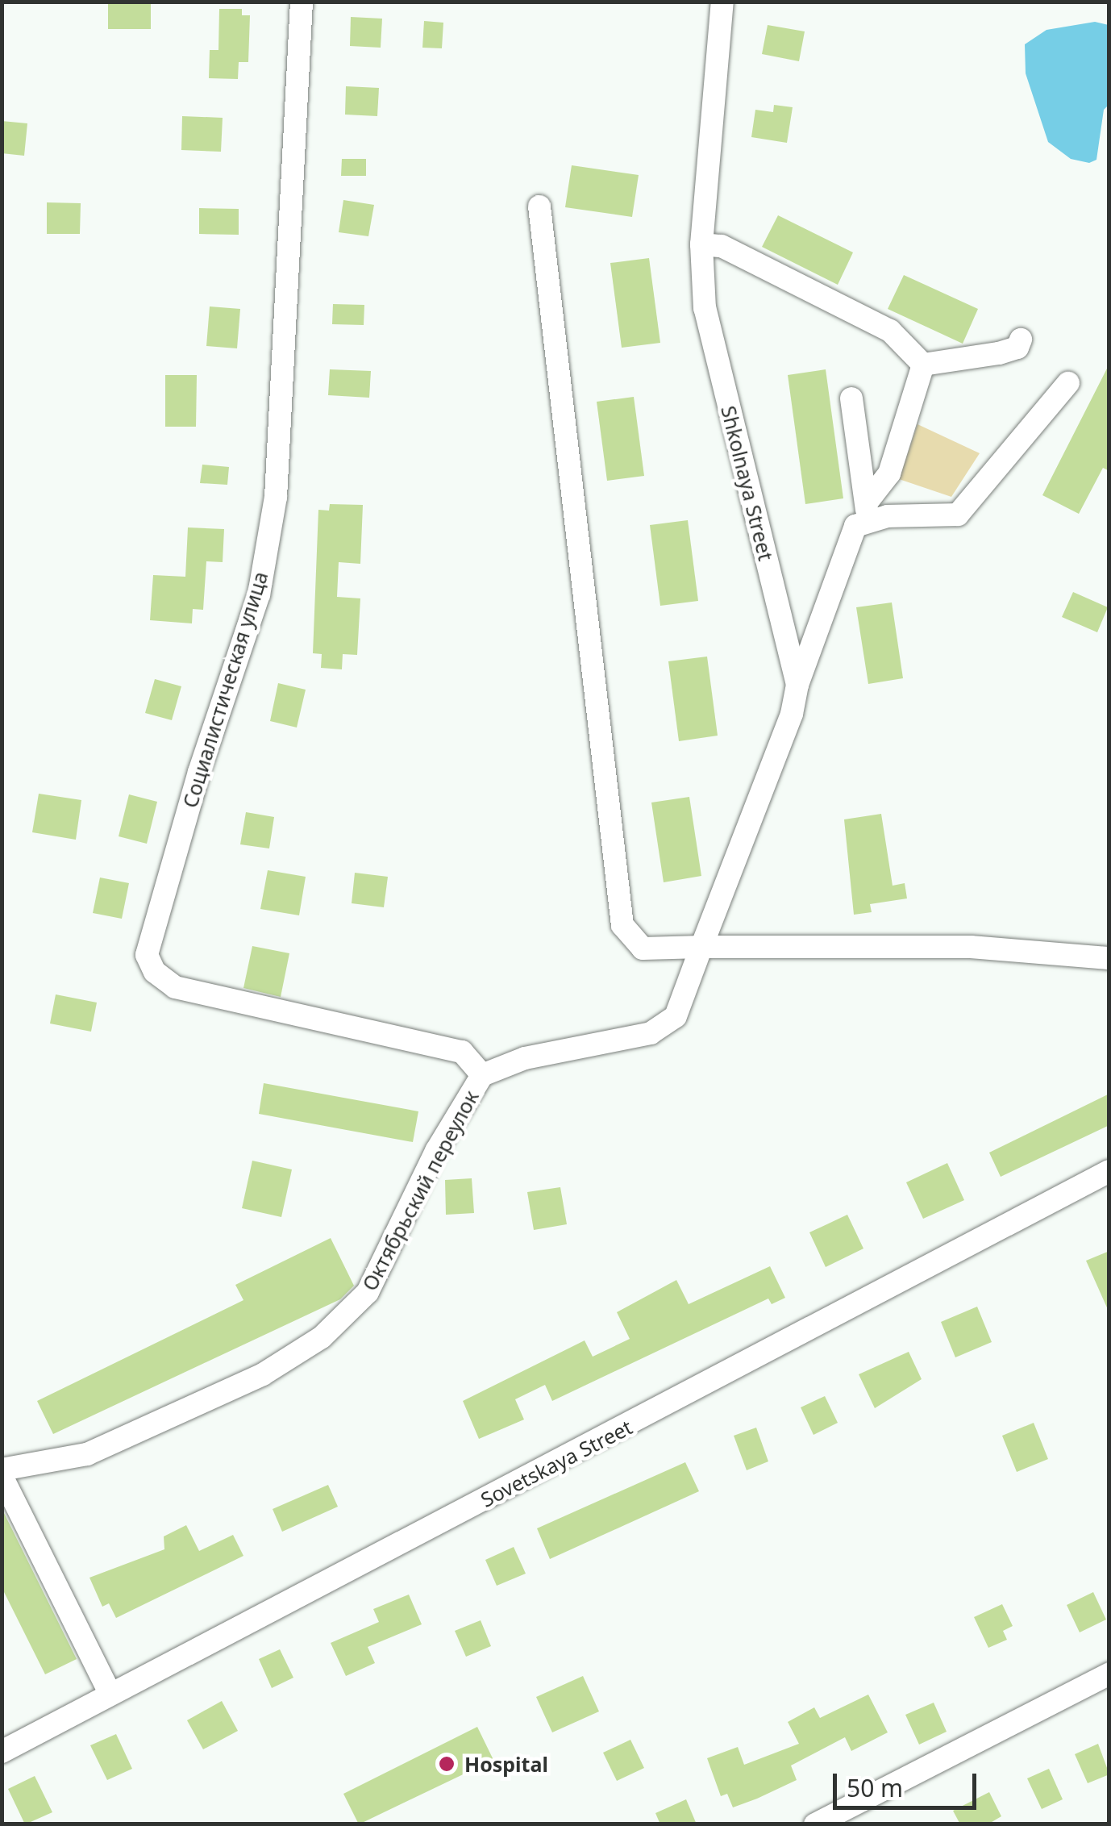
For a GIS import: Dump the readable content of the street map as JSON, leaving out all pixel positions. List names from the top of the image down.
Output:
{
  "streets": {
    "street": [
      "Shkolnaya Street",
      "Социалистическая улица",
      "Октябрьский переулок",
      "Sovetskaya Street"
    ]
  },
  "crossings": [
    ["Shkolnaya Street", "Октябрьский переулок"],
    ["Социалистическая улица", "Октябрьский переулок"]
  ],
  "places": ["Hospital"],
  "scale_bar": "50 m"
}
